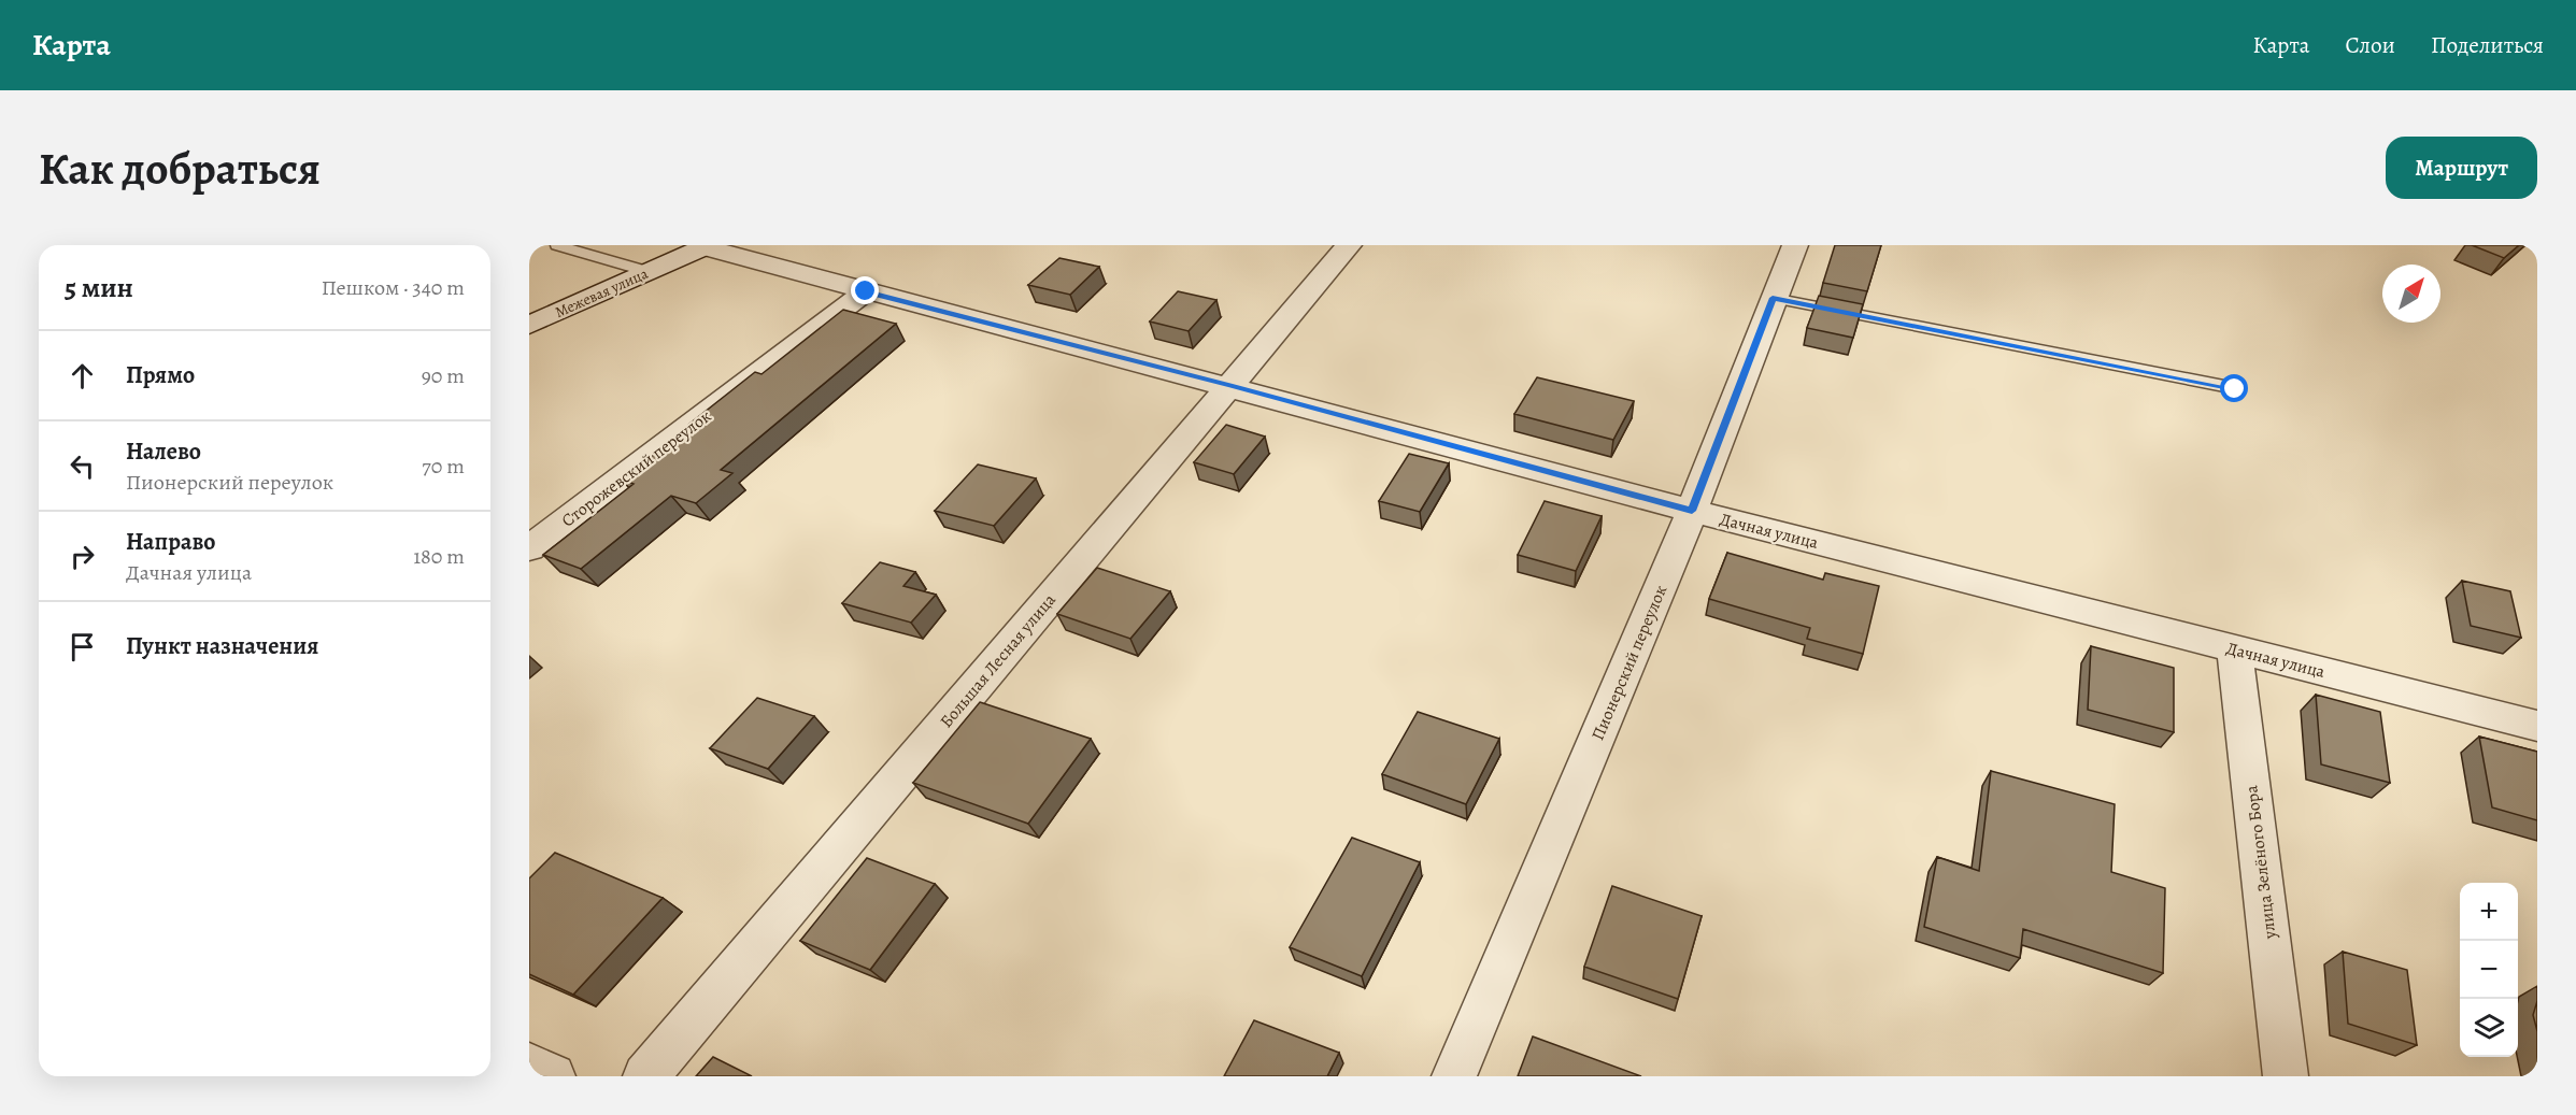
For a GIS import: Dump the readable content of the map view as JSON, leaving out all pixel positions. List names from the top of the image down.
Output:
{
  "streets": {
    "street": [
      "Межевая улица",
      "Сторожевский переулок",
      "Дачная улица",
      "Большая Лесная улица",
      "Пионерский переулок",
      "улица Зелёного Бора"
    ]
  },
  "crossings": [
    ["Межевая улица", "Дачная улица"],
    ["Сторожевский переулок", "Дачная улица"],
    ["Дачная улица", "Большая Лесная улица"],
    ["Дачная улица", "Пионерский переулок"],
    ["Дачная улица", "улица Зелёного Бора"]
  ],
  "north": "top right",
  "page": {
    "header": "Карта",
    "nav": ["Карта", "Слои", "Поделиться"],
    "buttons": "Маршрут",
    "title": "Как добраться",
    "heading": ["5 мин", "Пешком · 340 m"],
    "list": [
      ["Прямо", "90 m"],
      ["Налево", "Пионерский переулок", "70 m"],
      ["Направо", "Дачная улица", "180 m"],
      "Пункт назначения"
    ],
    "map_buttons": ["+", "−"]
  }
}
